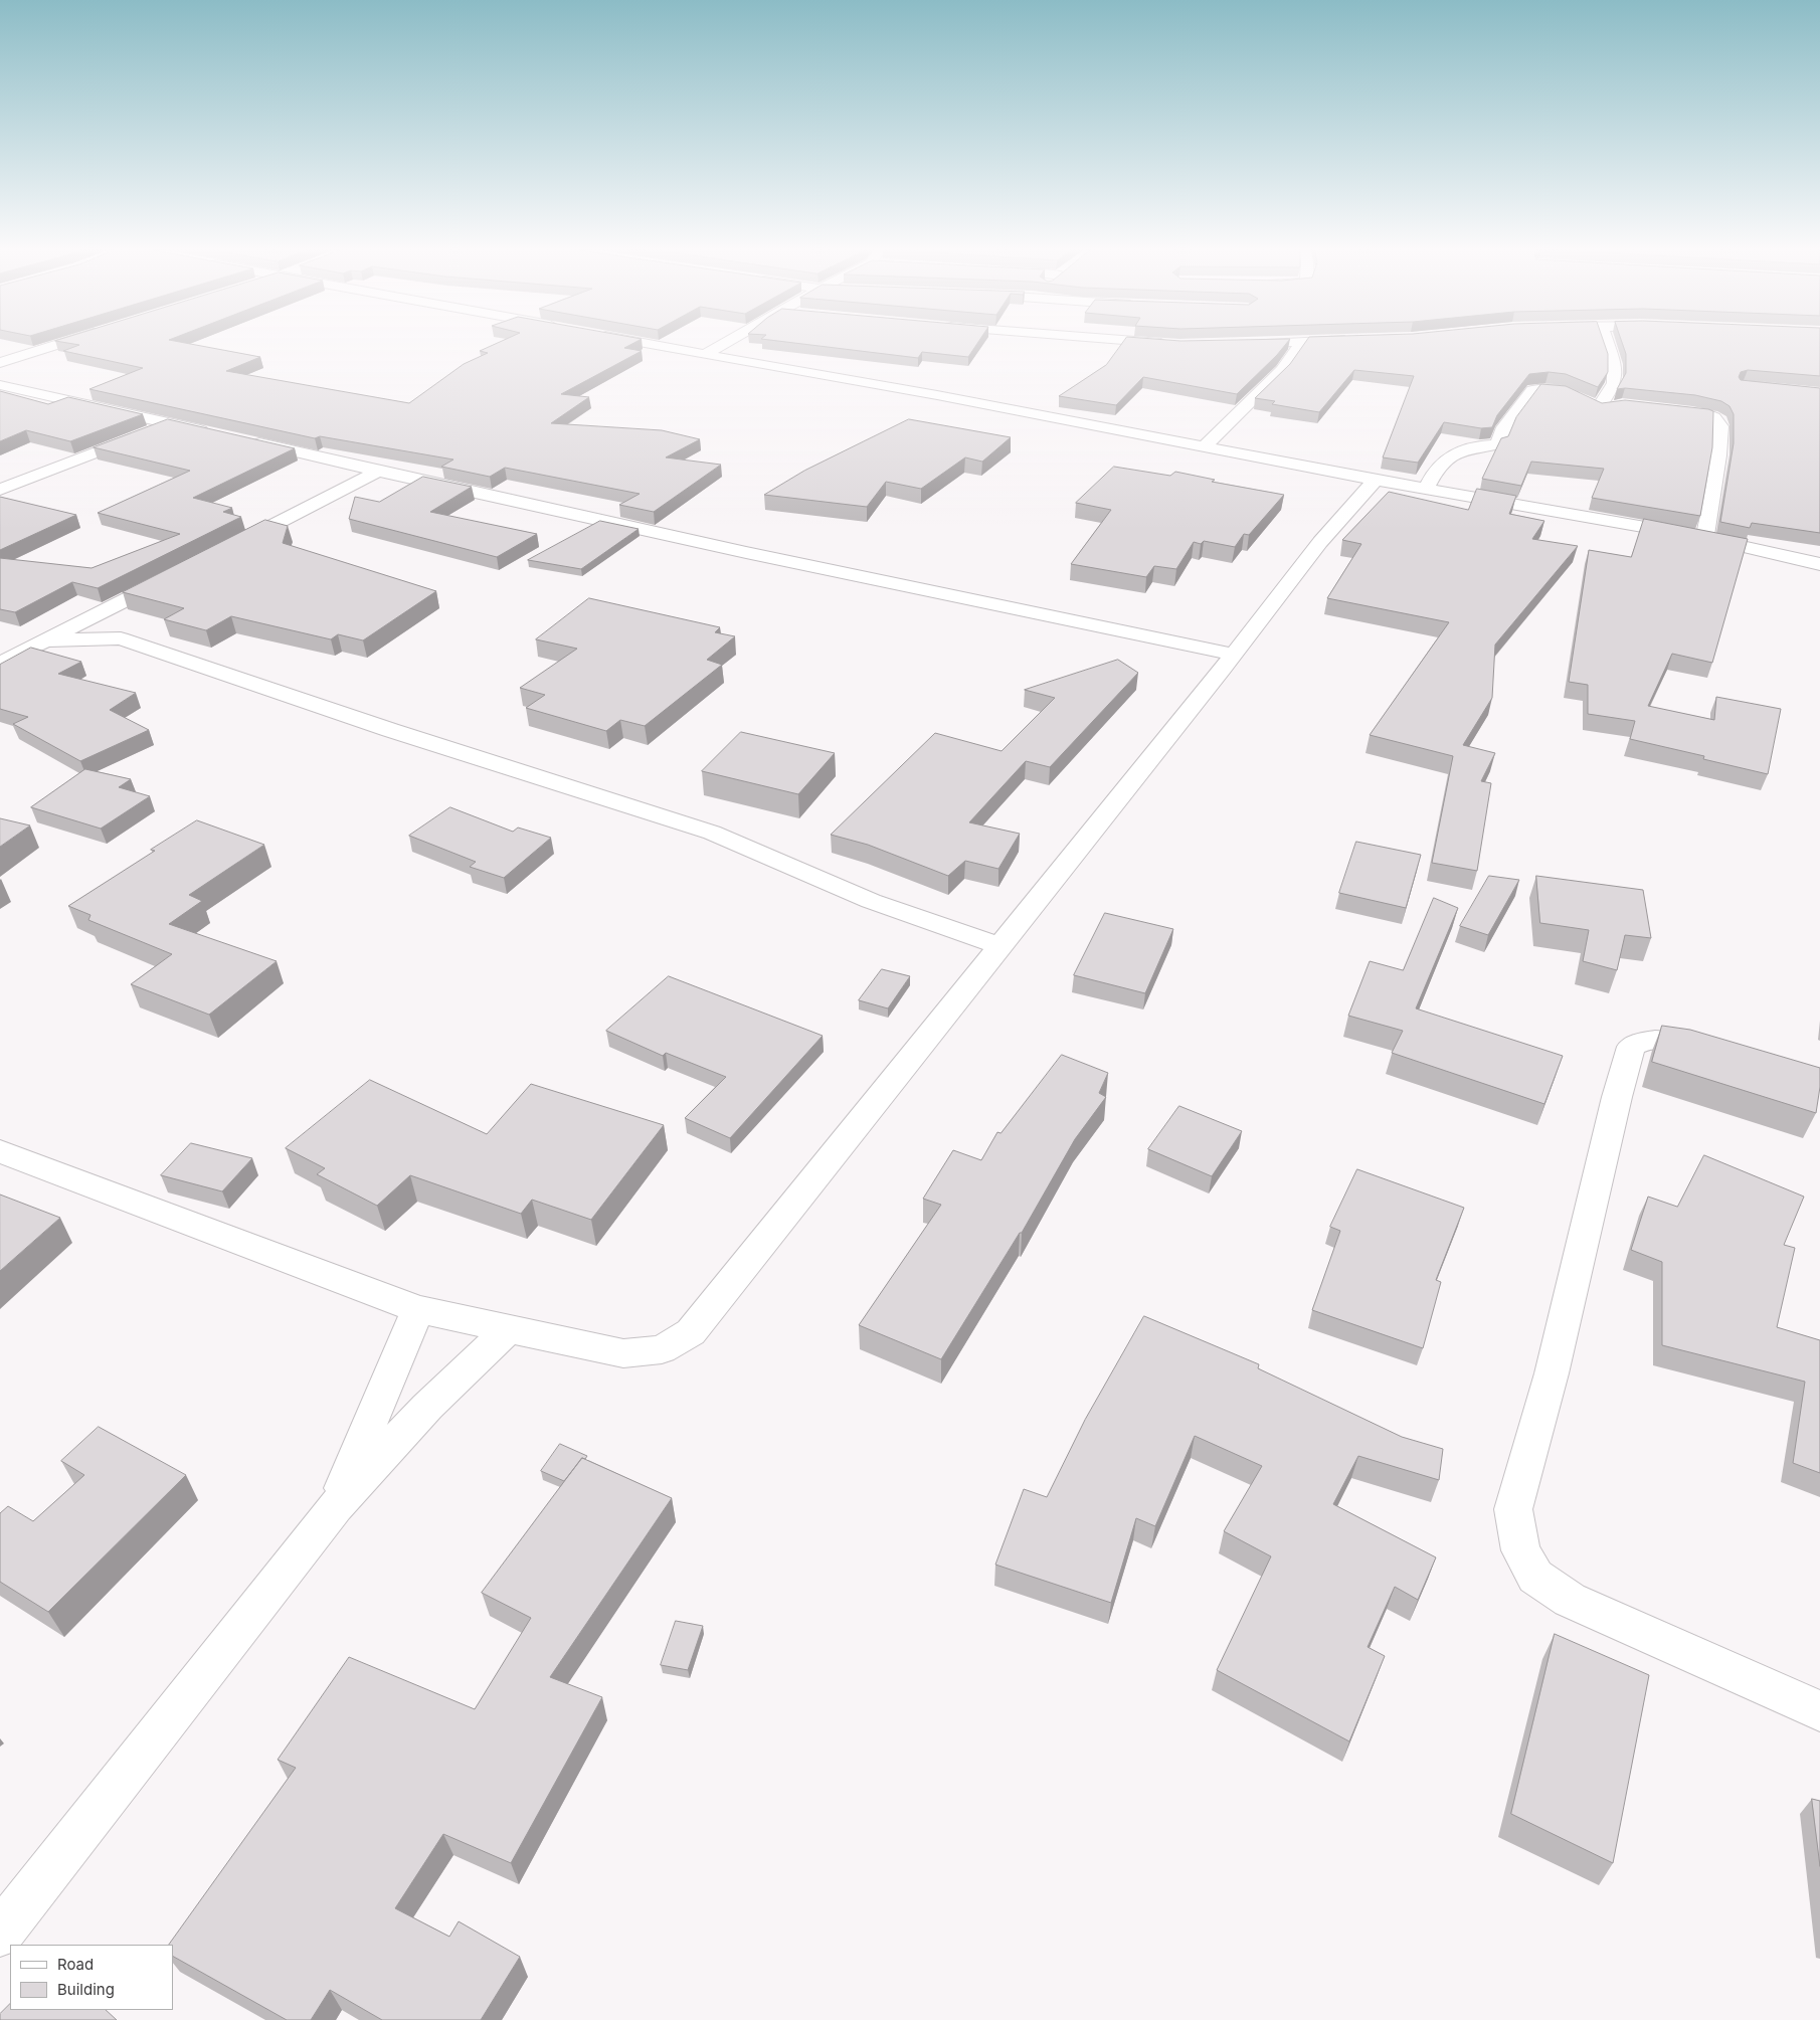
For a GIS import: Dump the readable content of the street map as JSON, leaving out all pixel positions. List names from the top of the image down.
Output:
{
  "legend": ["Road", "Building"]
}
